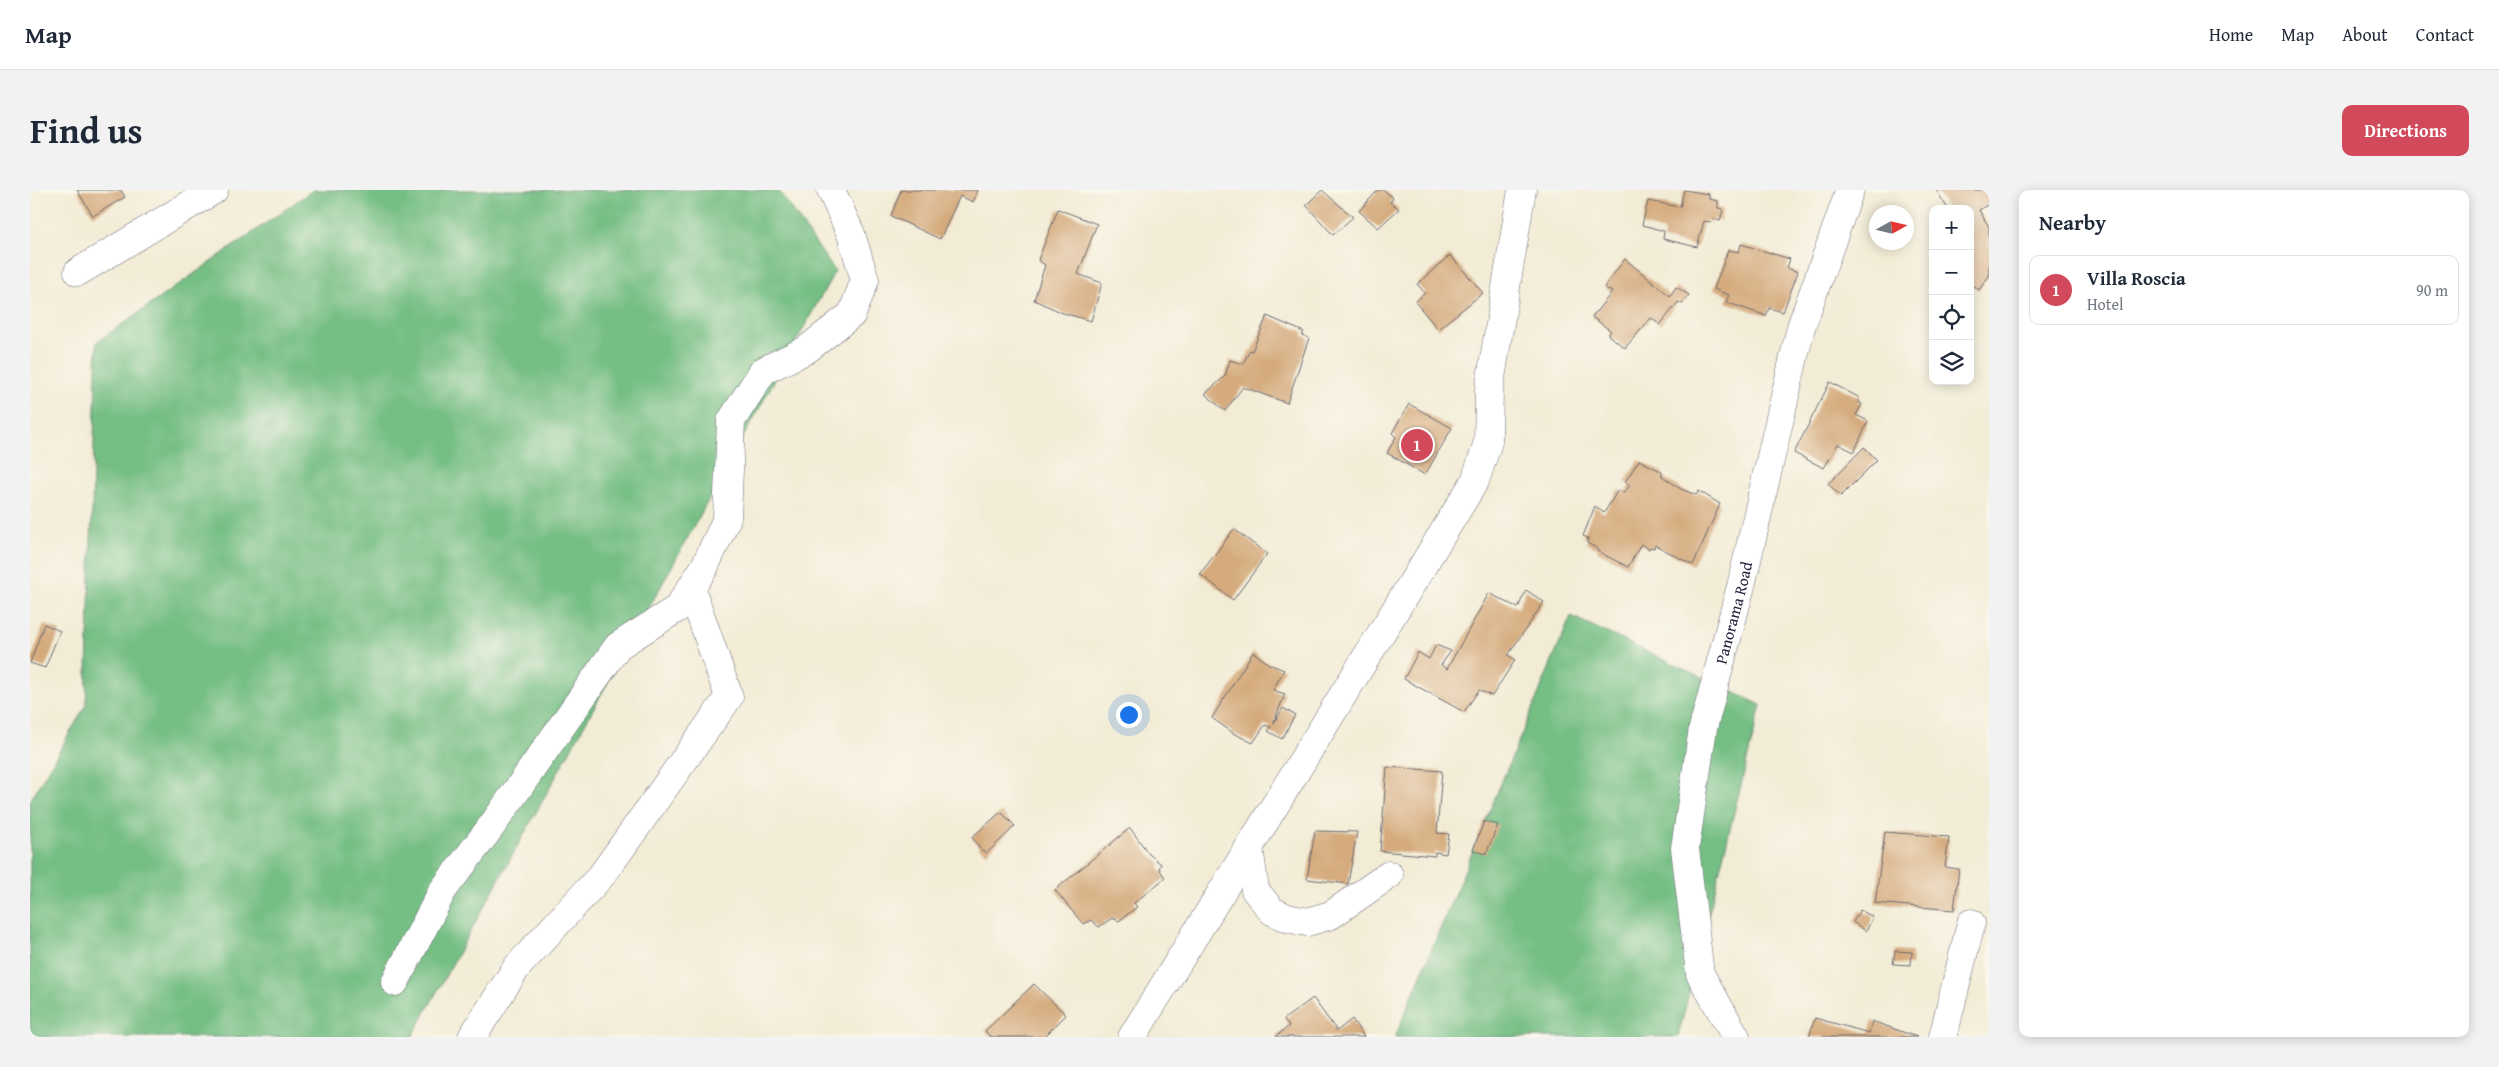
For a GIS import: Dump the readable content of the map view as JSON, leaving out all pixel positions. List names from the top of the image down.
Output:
{
  "streets": {
    "street": ["Panorama Road"]
  },
  "north": "right",
  "page": {
    "header": "Map",
    "nav": [
      "Home",
      "Map",
      "About",
      "Contact"
    ],
    "title": "Find us",
    "buttons": "Directions",
    "heading": "Nearby",
    "map_buttons": ["+", "−"],
    "list": [
      {
        "mark": "1",
        "name": "Villa Roscia",
        "note": "Hotel",
        "value": "90 m"
      }
    ],
    "pins": "1"
  }
}
